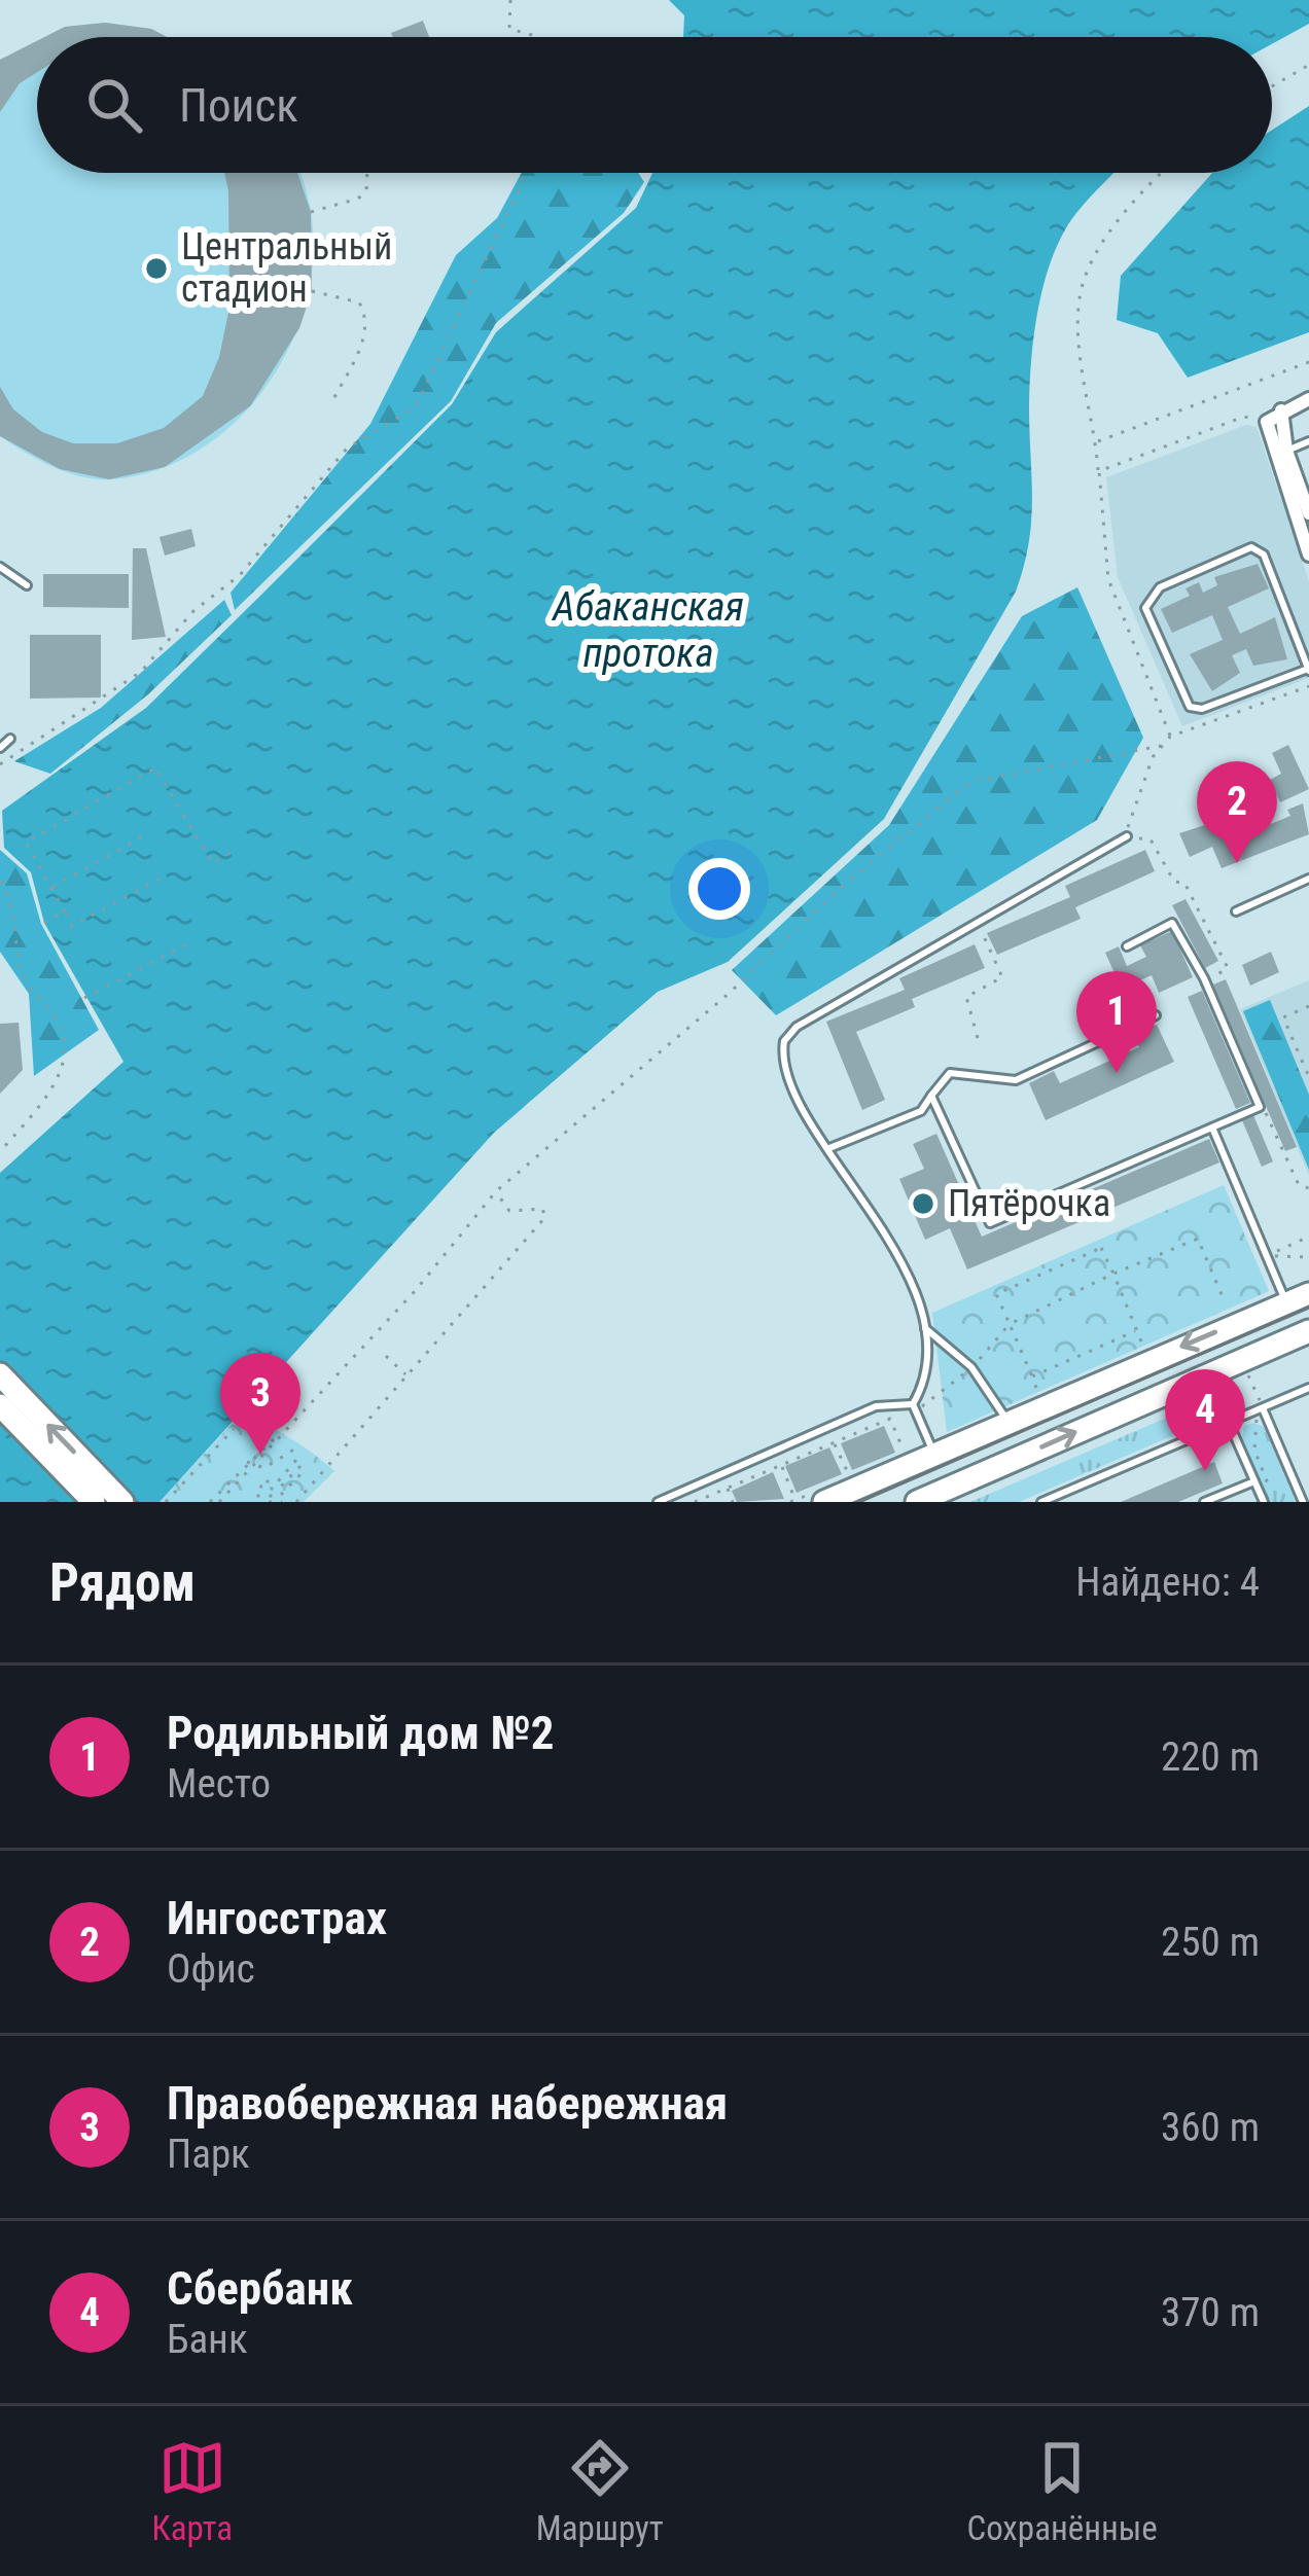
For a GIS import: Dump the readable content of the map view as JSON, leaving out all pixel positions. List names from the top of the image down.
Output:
{
  "water": ["Абаканская протока"],
  "places": ["Центральный стадион", "Пятёрочка"],
  "page": {
    "search": "Поиск",
    "pins": [
      "2",
      "1",
      "3",
      "4"
    ],
    "heading": ["Рядом", "Найдено: 4"],
    "list": [
      {
        "mark": "1",
        "name": "Родильный дом №2",
        "note": "Место",
        "value": "220 m"
      },
      {
        "mark": "2",
        "name": "Ингосстрах",
        "note": "Офис",
        "value": "250 m"
      },
      {
        "mark": "3",
        "name": "Правобережная набережная",
        "note": "Парк",
        "value": "360 m"
      },
      {
        "mark": "4",
        "name": "Сбербанк",
        "note": "Банк",
        "value": "370 m"
      }
    ],
    "nav": ["Карта", "Маршрут", "Сохранённые"]
  }
}
